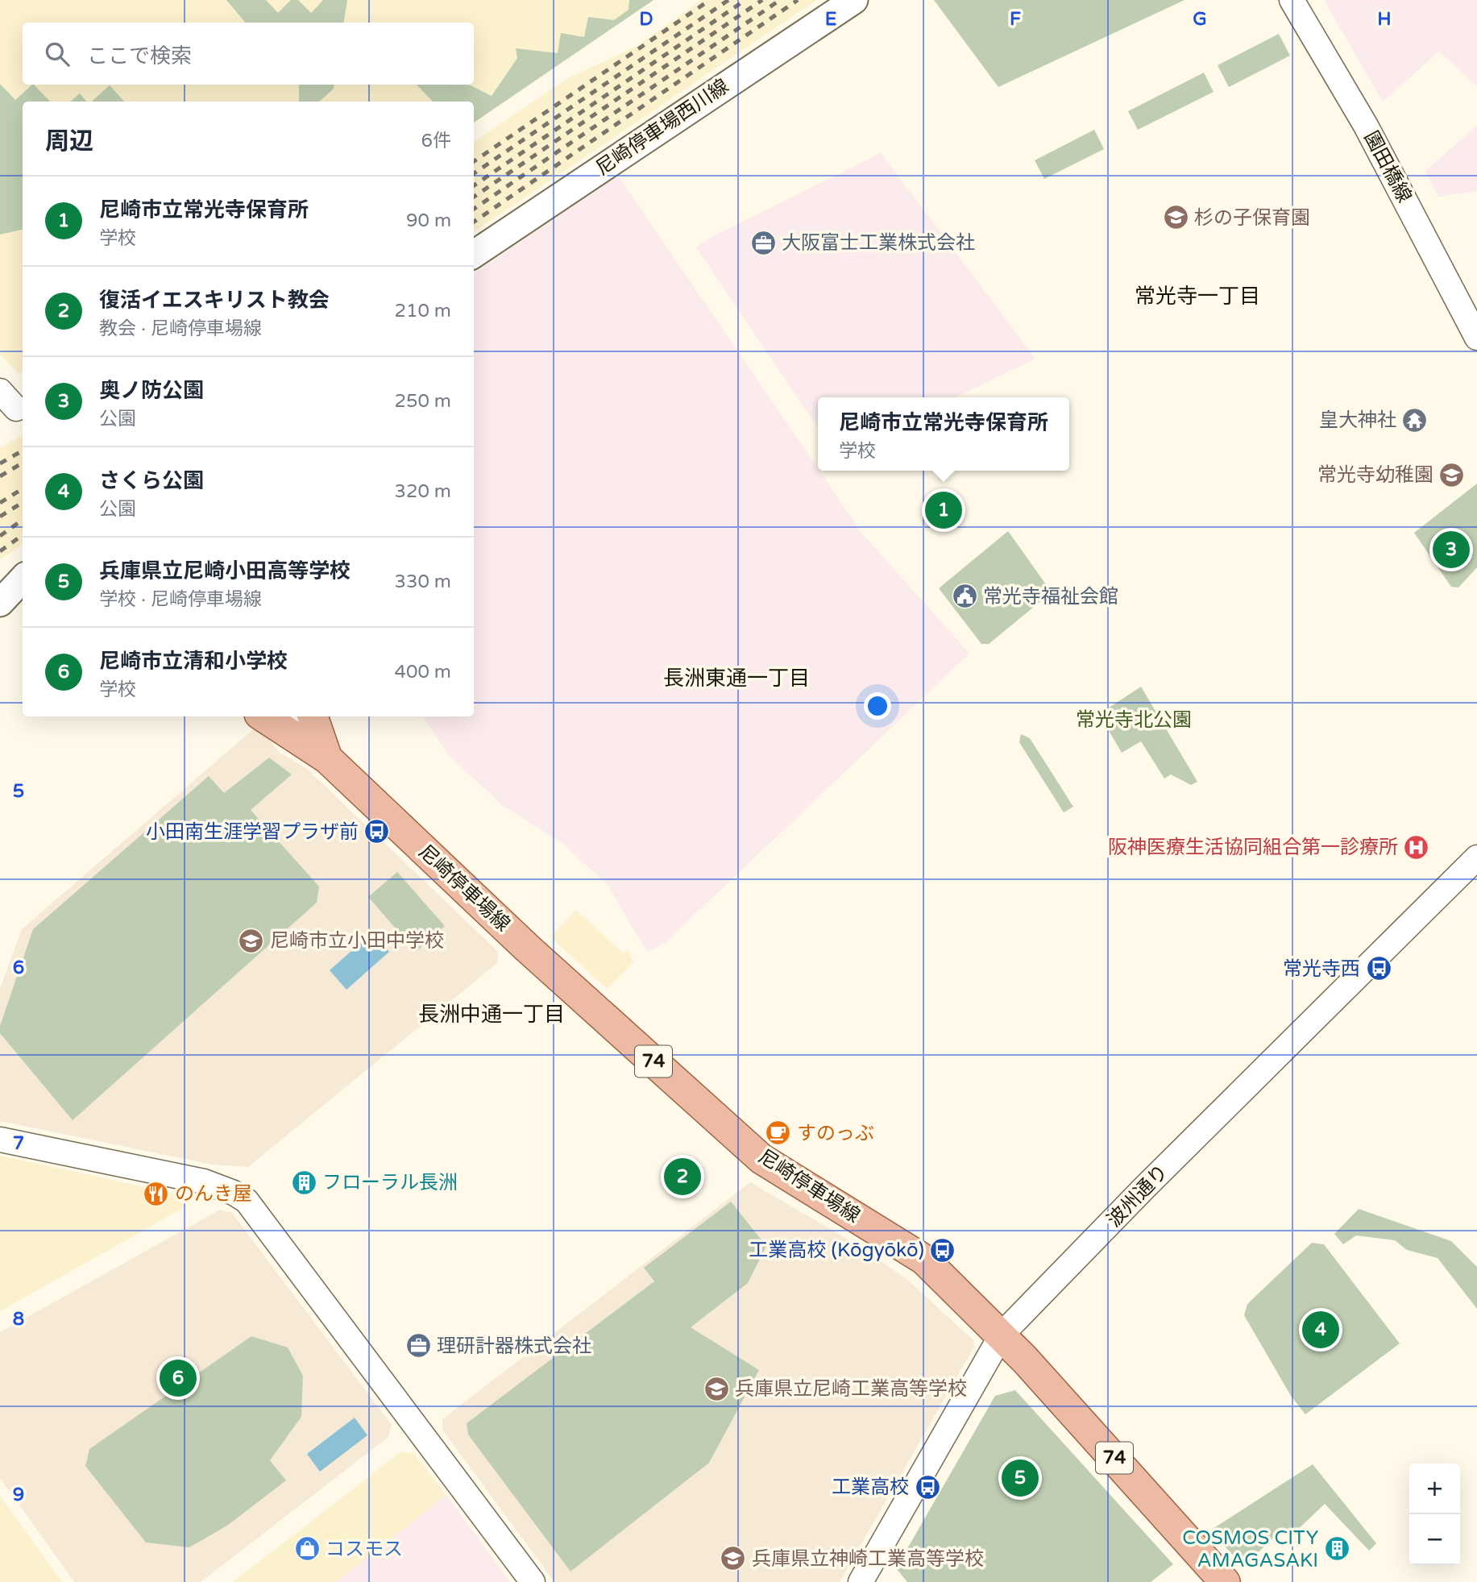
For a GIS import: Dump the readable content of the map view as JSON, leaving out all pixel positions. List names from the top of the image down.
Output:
{
  "streets": {
    "main road": ["尼崎停車場西川線", "尼崎停車場線", "74"],
    "street": ["園田橋線", "波州通り"]
  },
  "crossings": [
    ["尼崎停車場線", "74"],
    ["尼崎停車場線", "波州通り"]
  ],
  "districts": ["常光寺一丁目", "長洲東通一丁目", "長洲中通一丁目"],
  "parks": ["常光寺北公園"],
  "places": {
    "school or university": [
      "杉の子保育園",
      "常光寺幼稚園",
      "尼崎市立小田中学校",
      "兵庫県立尼崎工業高等学校",
      "兵庫県立神崎工業高等学校"
    ],
    "office": ["大阪富士工業株式会社", "理研計器株式会社"],
    "temple": ["皇大神社"],
    "public building": ["常光寺福祉会館"],
    "bus stop": [
      "小田南生涯学習プラザ前",
      "常光寺西",
      "工業高校 (Kōgyōkō)",
      "工業高校"
    ],
    "hospital": ["阪神医療生活協同組合第一診療所"],
    "cafe": ["すのっぶ"],
    "building": ["フローラル長洲", "COSMOS CITY AMAGASAKI"],
    "restaurant": ["のんき屋"],
    "shop": ["コスモス"]
  },
  "page": {
    "search": "ここで検索",
    "heading": ["周辺", "6件"],
    "list": [
      {
        "mark": "1",
        "name": "尼崎市立常光寺保育所",
        "note": "学校",
        "value": "90 m"
      },
      {
        "mark": "2",
        "name": "復活イエスキリスト教会",
        "note": "教会 · 尼崎停車場線",
        "value": "210 m"
      },
      {
        "mark": "3",
        "name": "奥ノ防公園",
        "note": "公園",
        "value": "250 m"
      },
      {
        "mark": "4",
        "name": "さくら公園",
        "note": "公園",
        "value": "320 m"
      },
      {
        "mark": "5",
        "name": "兵庫県立尼崎小田高等学校",
        "note": "学校 · 尼崎停車場線",
        "value": "330 m"
      },
      {
        "mark": "6",
        "name": "尼崎市立清和小学校",
        "note": "学校",
        "value": "400 m"
      }
    ],
    "popup": ["尼崎市立常光寺保育所", "学校"],
    "pins": [
      "1",
      "3",
      "2",
      "4",
      "6",
      "5"
    ],
    "map_buttons": ["+", "−"]
  },
  "grid": {
    "columns": [
      "D",
      "E",
      "F",
      "G",
      "H"
    ],
    "rows": [
      "5",
      "6",
      "7",
      "8",
      "9"
    ]
  }
}
